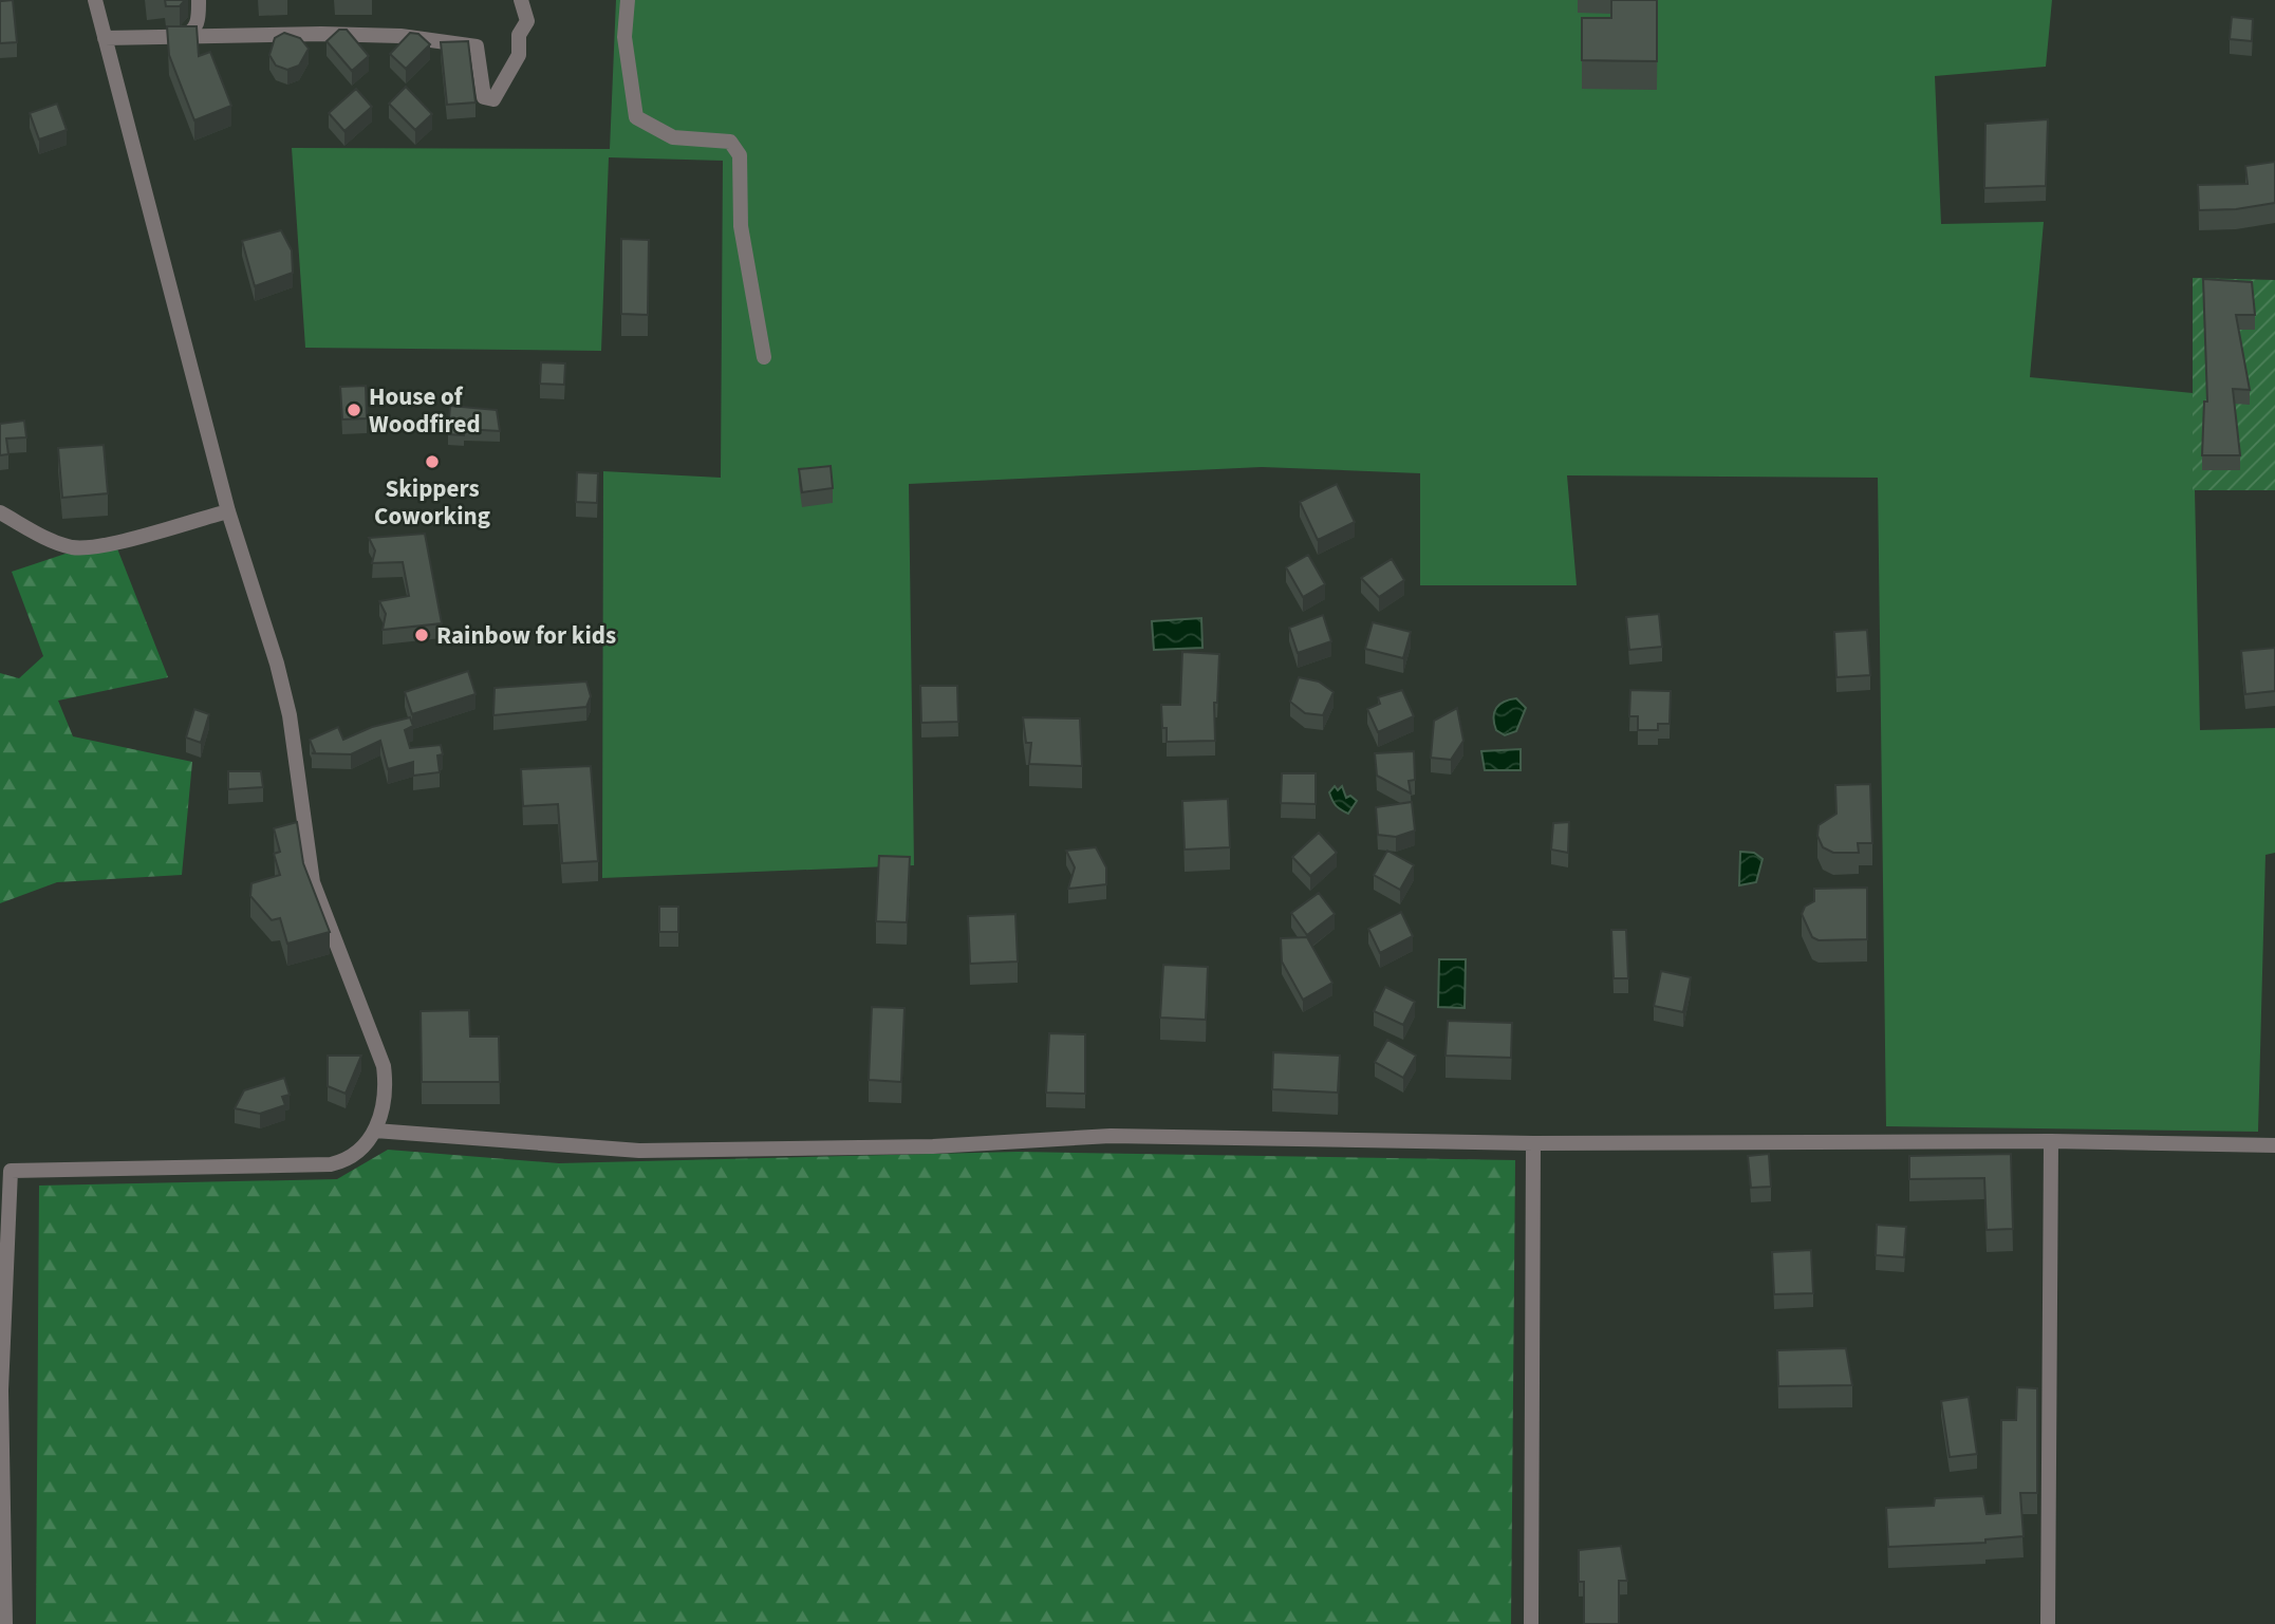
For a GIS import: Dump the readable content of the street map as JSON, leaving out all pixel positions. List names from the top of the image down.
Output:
{
  "places": ["House of Woodfired", "Skippers Coworking", "Rainbow for kids"]
}
